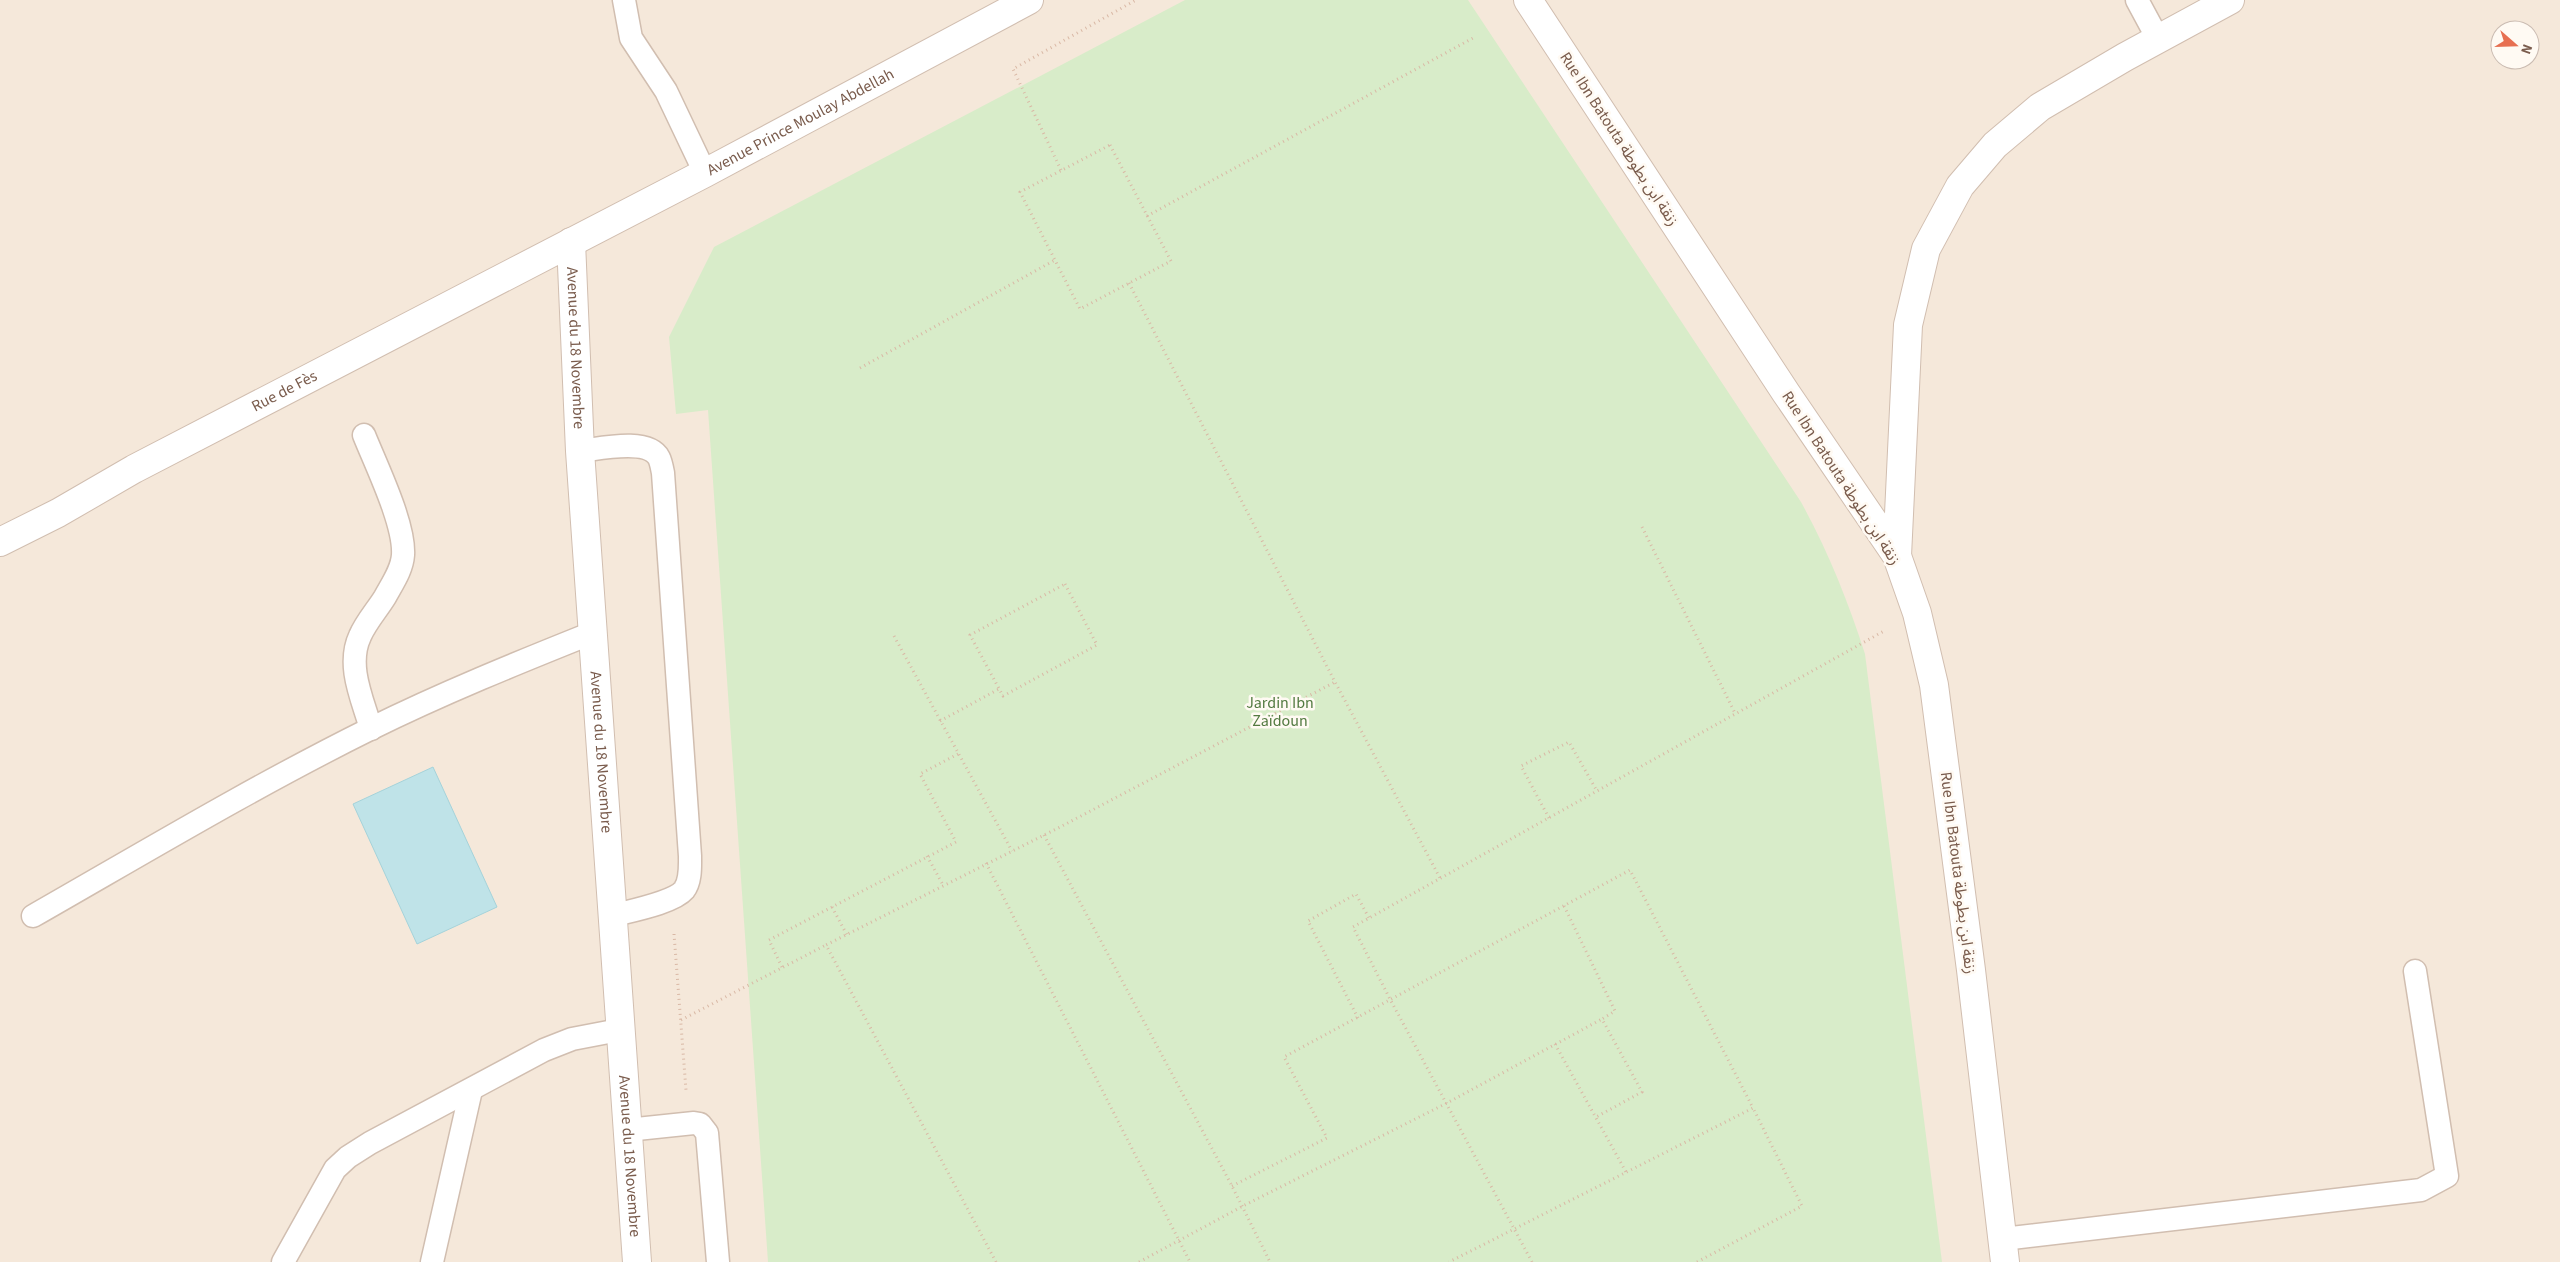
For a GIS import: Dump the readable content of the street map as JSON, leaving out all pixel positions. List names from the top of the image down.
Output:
{
  "streets": {
    "street": [
      "Avenue Prince Moulay Abdellah",
      "Rue Ibn Batouta زنقة ابن بطوطة",
      "Avenue du 18 Novembre",
      "Rue de Fès"
    ]
  },
  "crossings": [
    ["Avenue Prince Moulay Abdellah", "Avenue du 18 Novembre"],
    ["Avenue Prince Moulay Abdellah", "Rue de Fès"],
    ["Avenue du 18 Novembre", "Rue de Fès"]
  ],
  "parks": ["Jardin Ibn Zaïdoun"],
  "north": "right"
}
